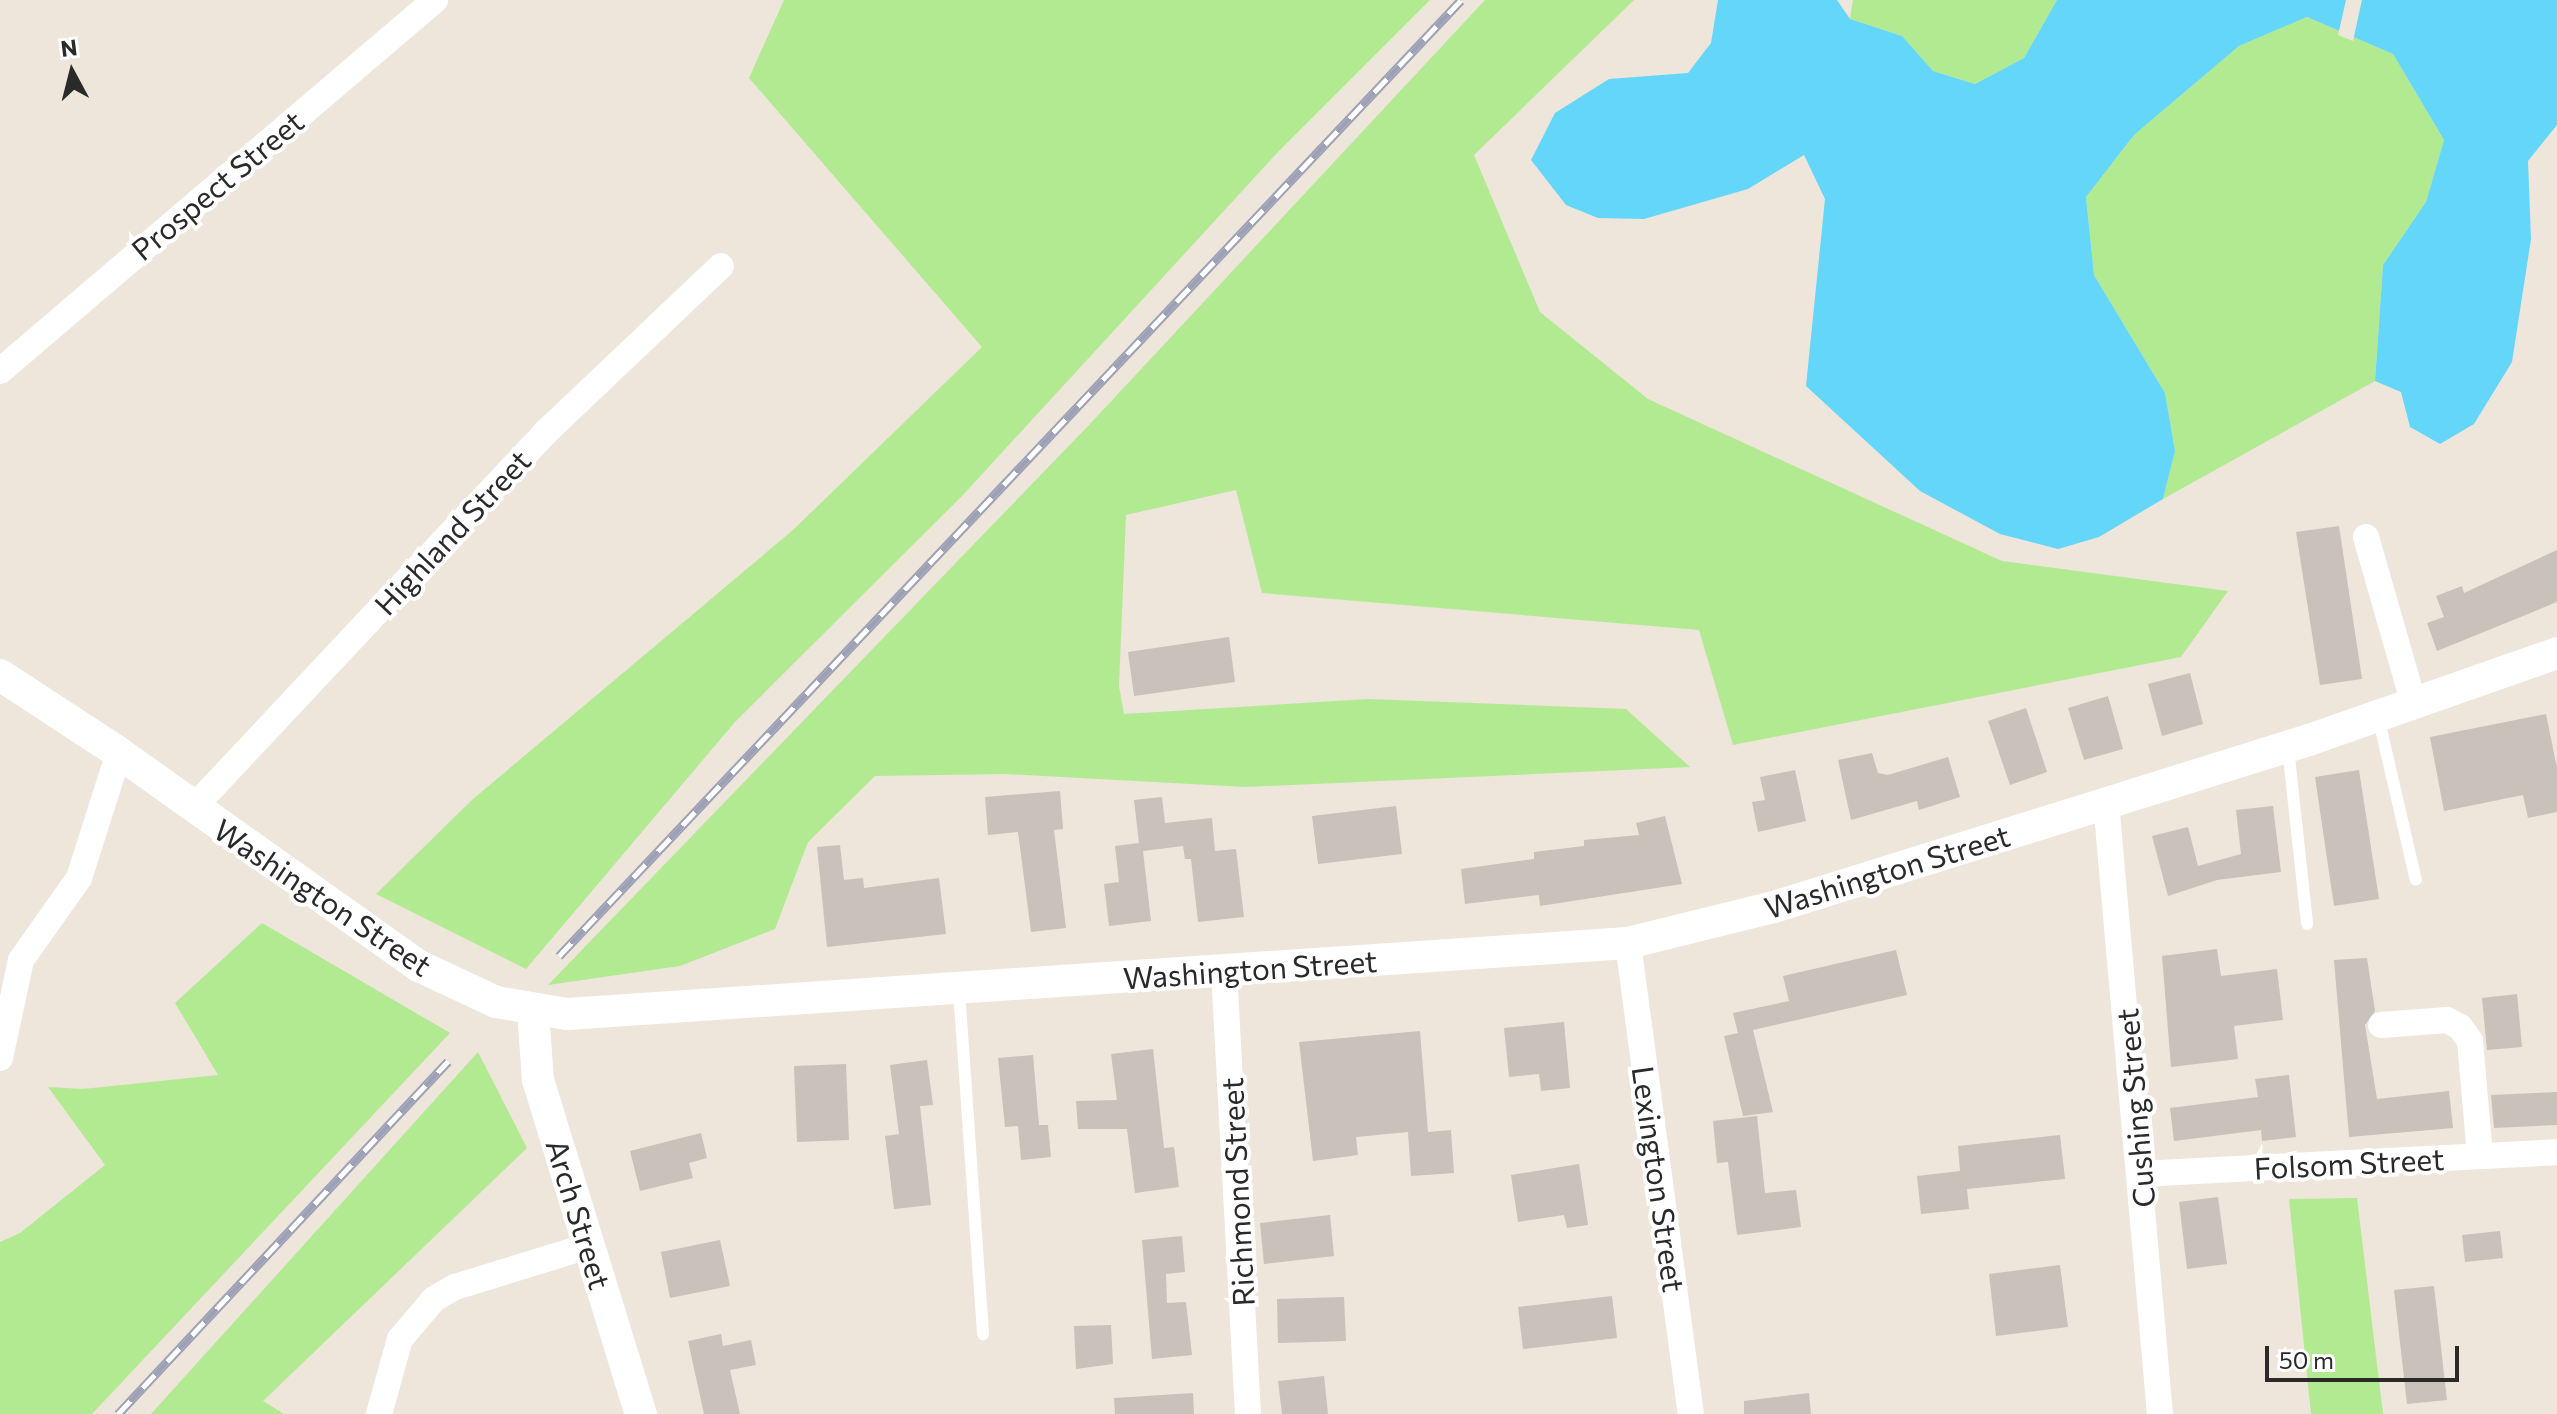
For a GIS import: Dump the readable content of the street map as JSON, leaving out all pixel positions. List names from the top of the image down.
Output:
{
  "streets": {
    "street": [
      "Prospect Street",
      "Highland Street",
      "Washington Street",
      "Cushing Street",
      "Folsom Street",
      "Lexington Street",
      "Richmond Street",
      "Arch Street"
    ]
  },
  "crossings": [
    ["Highland Street", "Washington Street"],
    ["Washington Street", "Cushing Street"],
    ["Washington Street", "Lexington Street"],
    ["Washington Street", "Richmond Street"],
    ["Washington Street", "Arch Street"],
    ["Cushing Street", "Folsom Street"]
  ],
  "scale_bar": "50 m",
  "north": "top"
}
